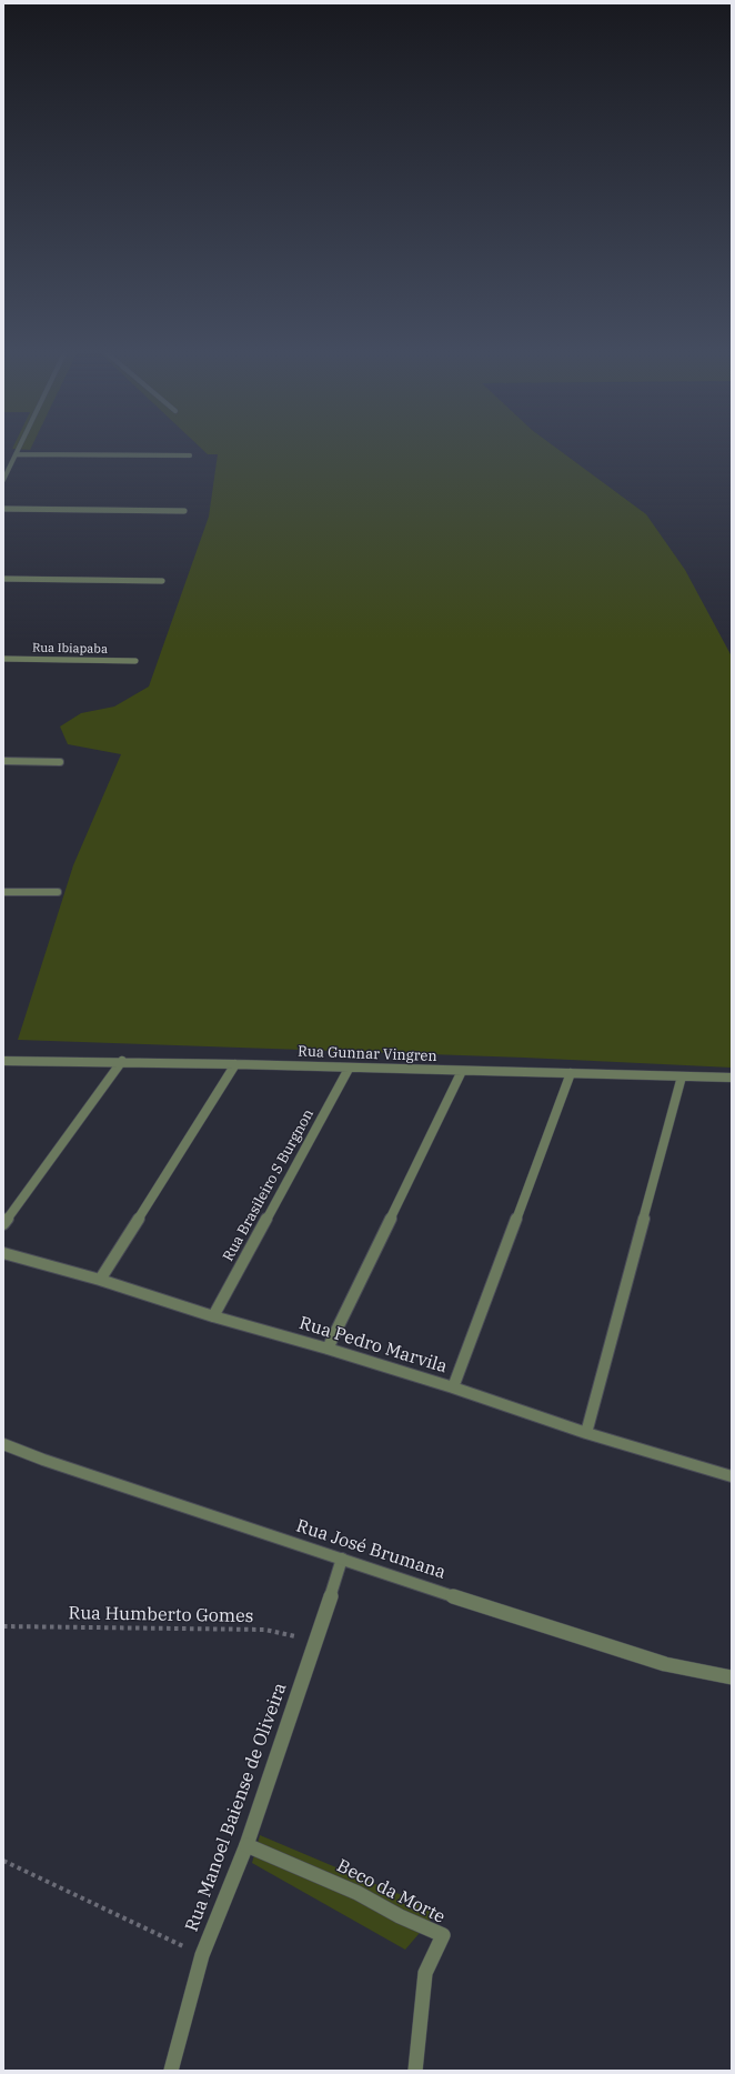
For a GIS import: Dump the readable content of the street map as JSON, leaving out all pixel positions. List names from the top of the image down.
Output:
{
  "streets": {
    "street": [
      "Rua Ibiapaba",
      "Rua Gunnar Vingren",
      "Rua Brasileiro S Burgnon",
      "Rua Pedro Marvila",
      "Rua José Brumana",
      "Rua Manoel Baiense de Oliveira",
      "Beco da Morte"
    ],
    "path": ["Rua Humberto Gomes"]
  },
  "crossings": [
    ["Rua Gunnar Vingren", "Rua Brasileiro S Burgnon"],
    ["Rua Brasileiro S Burgnon", "Rua Pedro Marvila"],
    ["Rua José Brumana", "Rua Manoel Baiense de Oliveira"],
    ["Rua Humberto Gomes", "Rua Manoel Baiense de Oliveira"],
    ["Rua Manoel Baiense de Oliveira", "Beco da Morte"]
  ]
}
